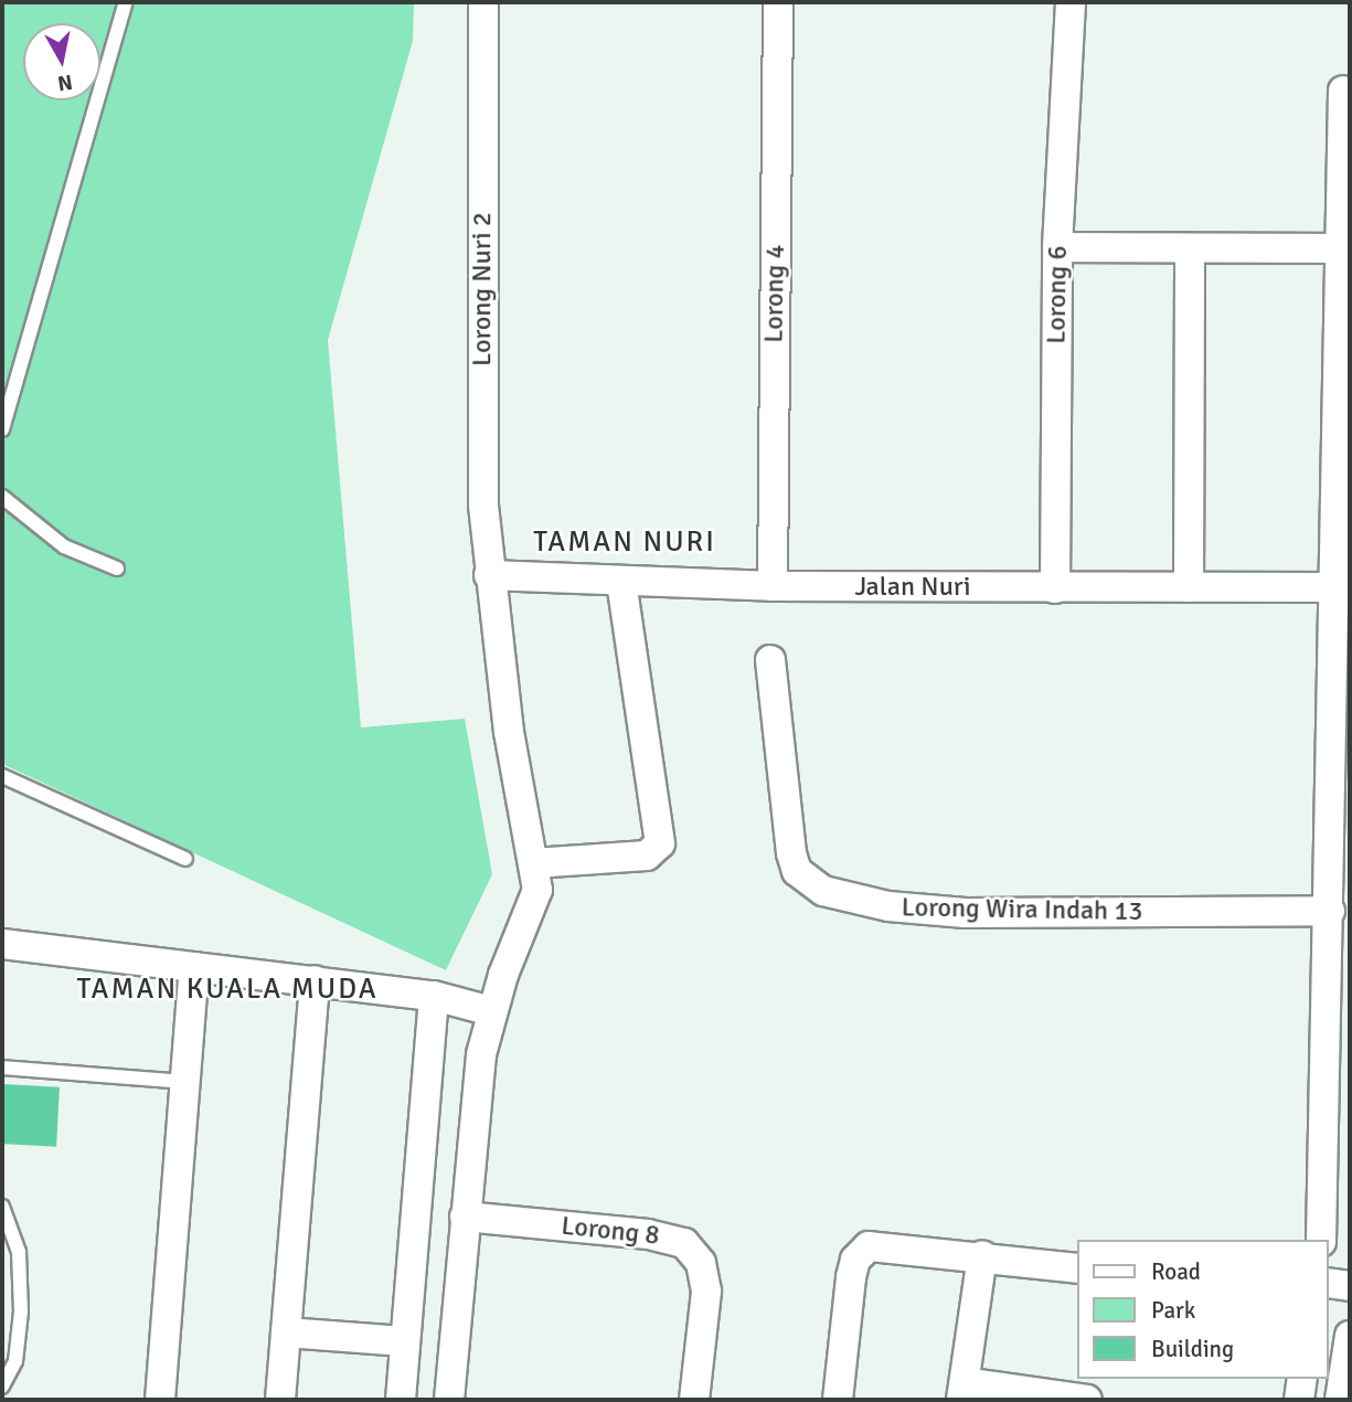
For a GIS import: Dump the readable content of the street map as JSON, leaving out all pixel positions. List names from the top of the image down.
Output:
{
  "streets": {
    "street": [
      "Lorong Nuri 2",
      "Lorong 4",
      "Lorong 6",
      "Jalan Nuri",
      "Lorong Wira Indah 13",
      "Lorong 8"
    ]
  },
  "crossings": [
    ["Lorong Nuri 2", "Jalan Nuri"],
    ["Lorong Nuri 2", "Lorong 8"],
    ["Lorong 4", "Jalan Nuri"],
    ["Lorong 6", "Jalan Nuri"]
  ],
  "districts": ["TAMAN NURI", "TAMAN KUALA MUDA"],
  "legend": ["Road", "Park", "Building"],
  "north": "bottom"
}
